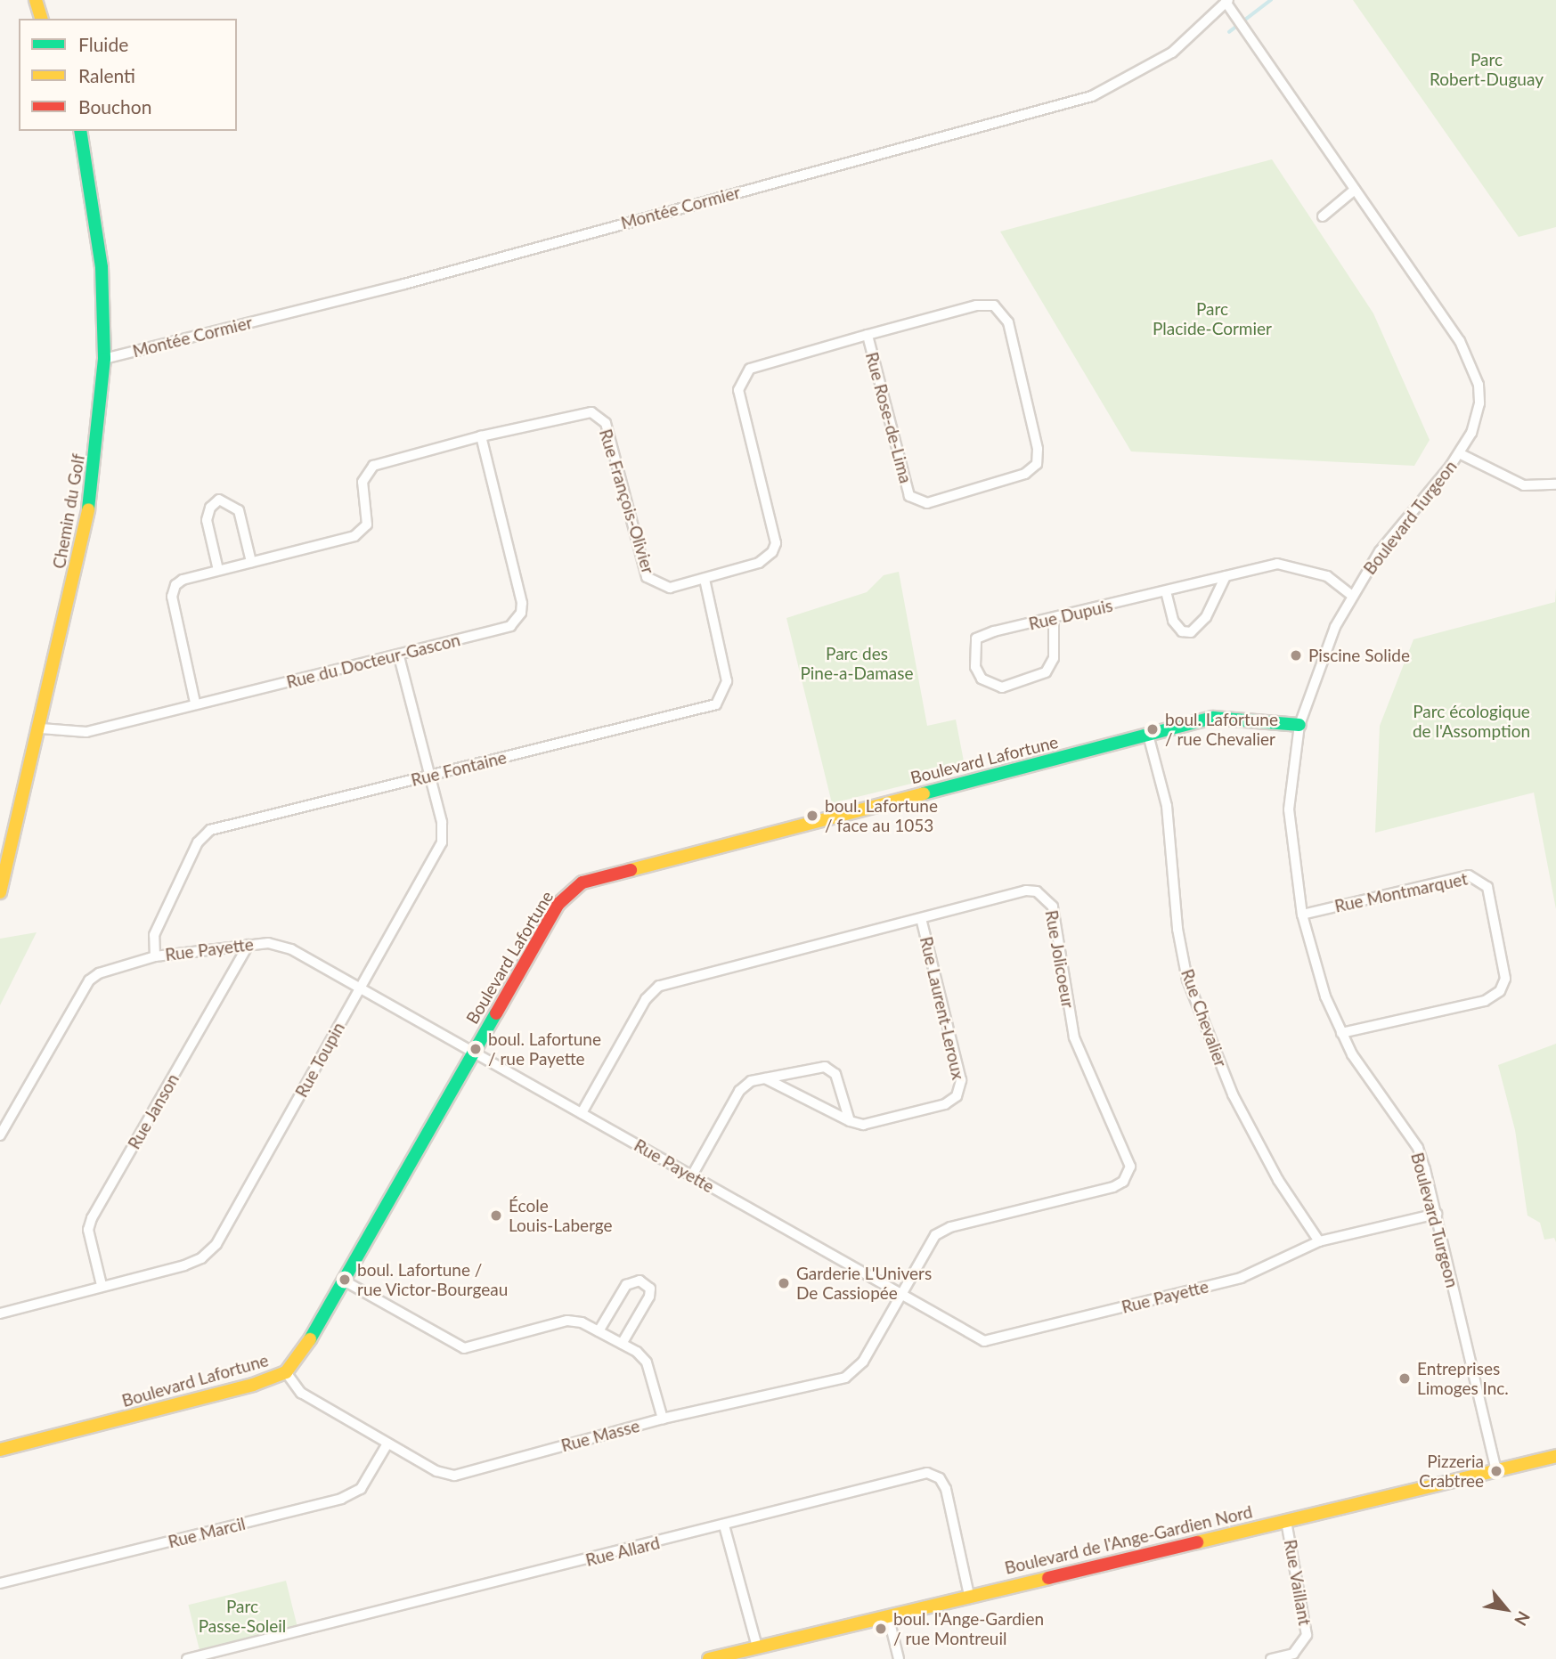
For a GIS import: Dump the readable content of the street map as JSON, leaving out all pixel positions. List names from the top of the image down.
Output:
{
  "streets": {
    "street": [
      "Montée Cormier",
      "Rue Rose-de-Lima",
      "Rue François-Olivier",
      "Chemin du Golf",
      "Boulevard Turgeon",
      "Rue Dupuis",
      "Rue du Docteur-Gascon",
      "Boulevard Lafortune",
      "Rue Fontaine",
      "Rue Montmarquet",
      "Rue Payette",
      "Rue Jolicoeur",
      "Rue Laurent-Leroux",
      "Rue Chevalier",
      "Rue Toupin",
      "Rue Janson",
      "Rue Masse",
      "Rue Marcil",
      "Boulevard de l'Ange-Gardien Nord",
      "Rue Allard",
      "Rue Vaillant"
    ]
  },
  "crossings": [
    ["Montée Cormier", "Chemin du Golf"],
    ["Montée Cormier", "Boulevard Turgeon"],
    ["Rue Rose-de-Lima", "Rue François-Olivier"],
    ["Rue François-Olivier", "Rue du Docteur-Gascon"],
    ["Rue François-Olivier", "Rue Fontaine"],
    ["Chemin du Golf", "Rue du Docteur-Gascon"],
    ["Boulevard Turgeon", "Rue Dupuis"],
    ["Boulevard Turgeon", "Boulevard Lafortune"],
    ["Boulevard Turgeon", "Rue Montmarquet"],
    ["Boulevard Turgeon", "Rue Payette"],
    ["Boulevard Turgeon", "Boulevard de l'Ange-Gardien Nord"],
    ["Rue du Docteur-Gascon", "Rue Toupin"],
    ["Boulevard Lafortune", "Rue Payette"],
    ["Boulevard Lafortune", "Rue Chevalier"],
    ["Boulevard Lafortune", "Rue Masse"],
    ["Rue Fontaine", "Rue Payette"],
    ["Rue Fontaine", "Rue Toupin"],
    ["Rue Payette", "Rue Jolicoeur"],
    ["Rue Payette", "Rue Chevalier"],
    ["Rue Payette", "Rue Toupin"],
    ["Rue Payette", "Rue Janson"],
    ["Rue Payette", "Rue Masse"],
    ["Rue Jolicoeur", "Rue Laurent-Leroux"],
    ["Rue Jolicoeur", "Rue Masse"],
    ["Rue Toupin", "Rue Janson"],
    ["Rue Masse", "Rue Marcil"],
    ["Boulevard de l'Ange-Gardien Nord", "Rue Allard"],
    ["Boulevard de l'Ange-Gardien Nord", "Rue Vaillant"]
  ],
  "parks": [
    "Parc Robert-Duguay",
    "Parc Placide-Cormier",
    "Parc des Pine-a-Damase",
    "Parc écologique de l'Assomption",
    "Parc Passe-Soleil"
  ],
  "places": [
    "Piscine Solide",
    "boul. Lafortune / rue Chevalier",
    "boul. Lafortune / face au 1053",
    "boul. Lafortune / rue Payette",
    "École Louis-Laberge",
    "boul. Lafortune / rue Victor-Bourgeau",
    "Garderie L'Univers De Cassiopée",
    "Entreprises Limoges Inc.",
    "Pizzeria Crabtree",
    "boul. l'Ange-Gardien / rue Montreuil"
  ],
  "legend": ["Fluide", "Ralenti", "Bouchon"],
  "north": "bottom right"
}
